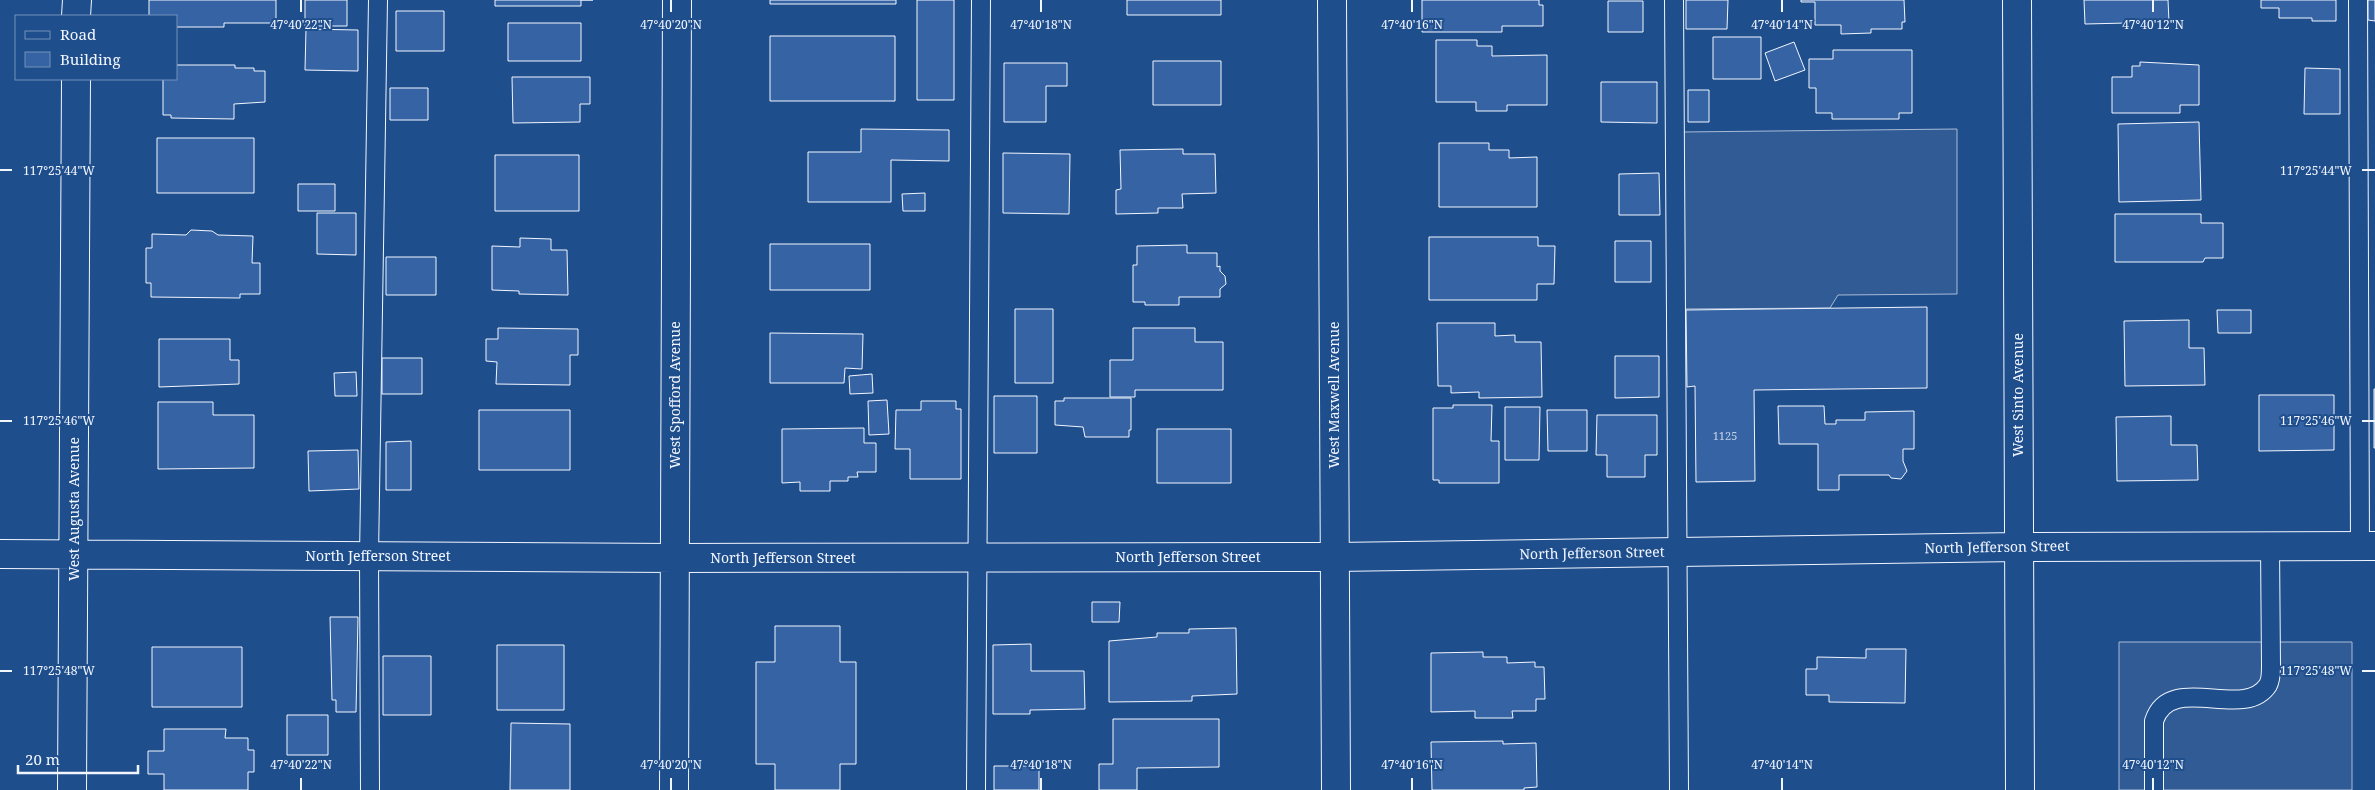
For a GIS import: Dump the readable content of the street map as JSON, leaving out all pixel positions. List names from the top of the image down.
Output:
{
  "streets": {
    "street": [
      "West Spofford Avenue",
      "West Maxwell Avenue",
      "West Sinto Avenue",
      "West Augusta Avenue",
      "North Jefferson Street"
    ]
  },
  "crossings": [
    ["West Spofford Avenue", "North Jefferson Street"],
    ["West Maxwell Avenue", "North Jefferson Street"],
    ["West Sinto Avenue", "North Jefferson Street"],
    ["West Augusta Avenue", "North Jefferson Street"]
  ],
  "house_numbers": ["1125"],
  "legend": ["Road", "Building"],
  "scale_bar": "20 m",
  "coordinates": [
    "47°40'22\"N",
    "47°40'20\"N",
    "47°40'18\"N",
    "47°40'16\"N",
    "47°40'14\"N",
    "47°40'12\"N",
    "117°25'44\"W",
    "117°25'46\"W",
    "117°25'48\"W"
  ]
}
